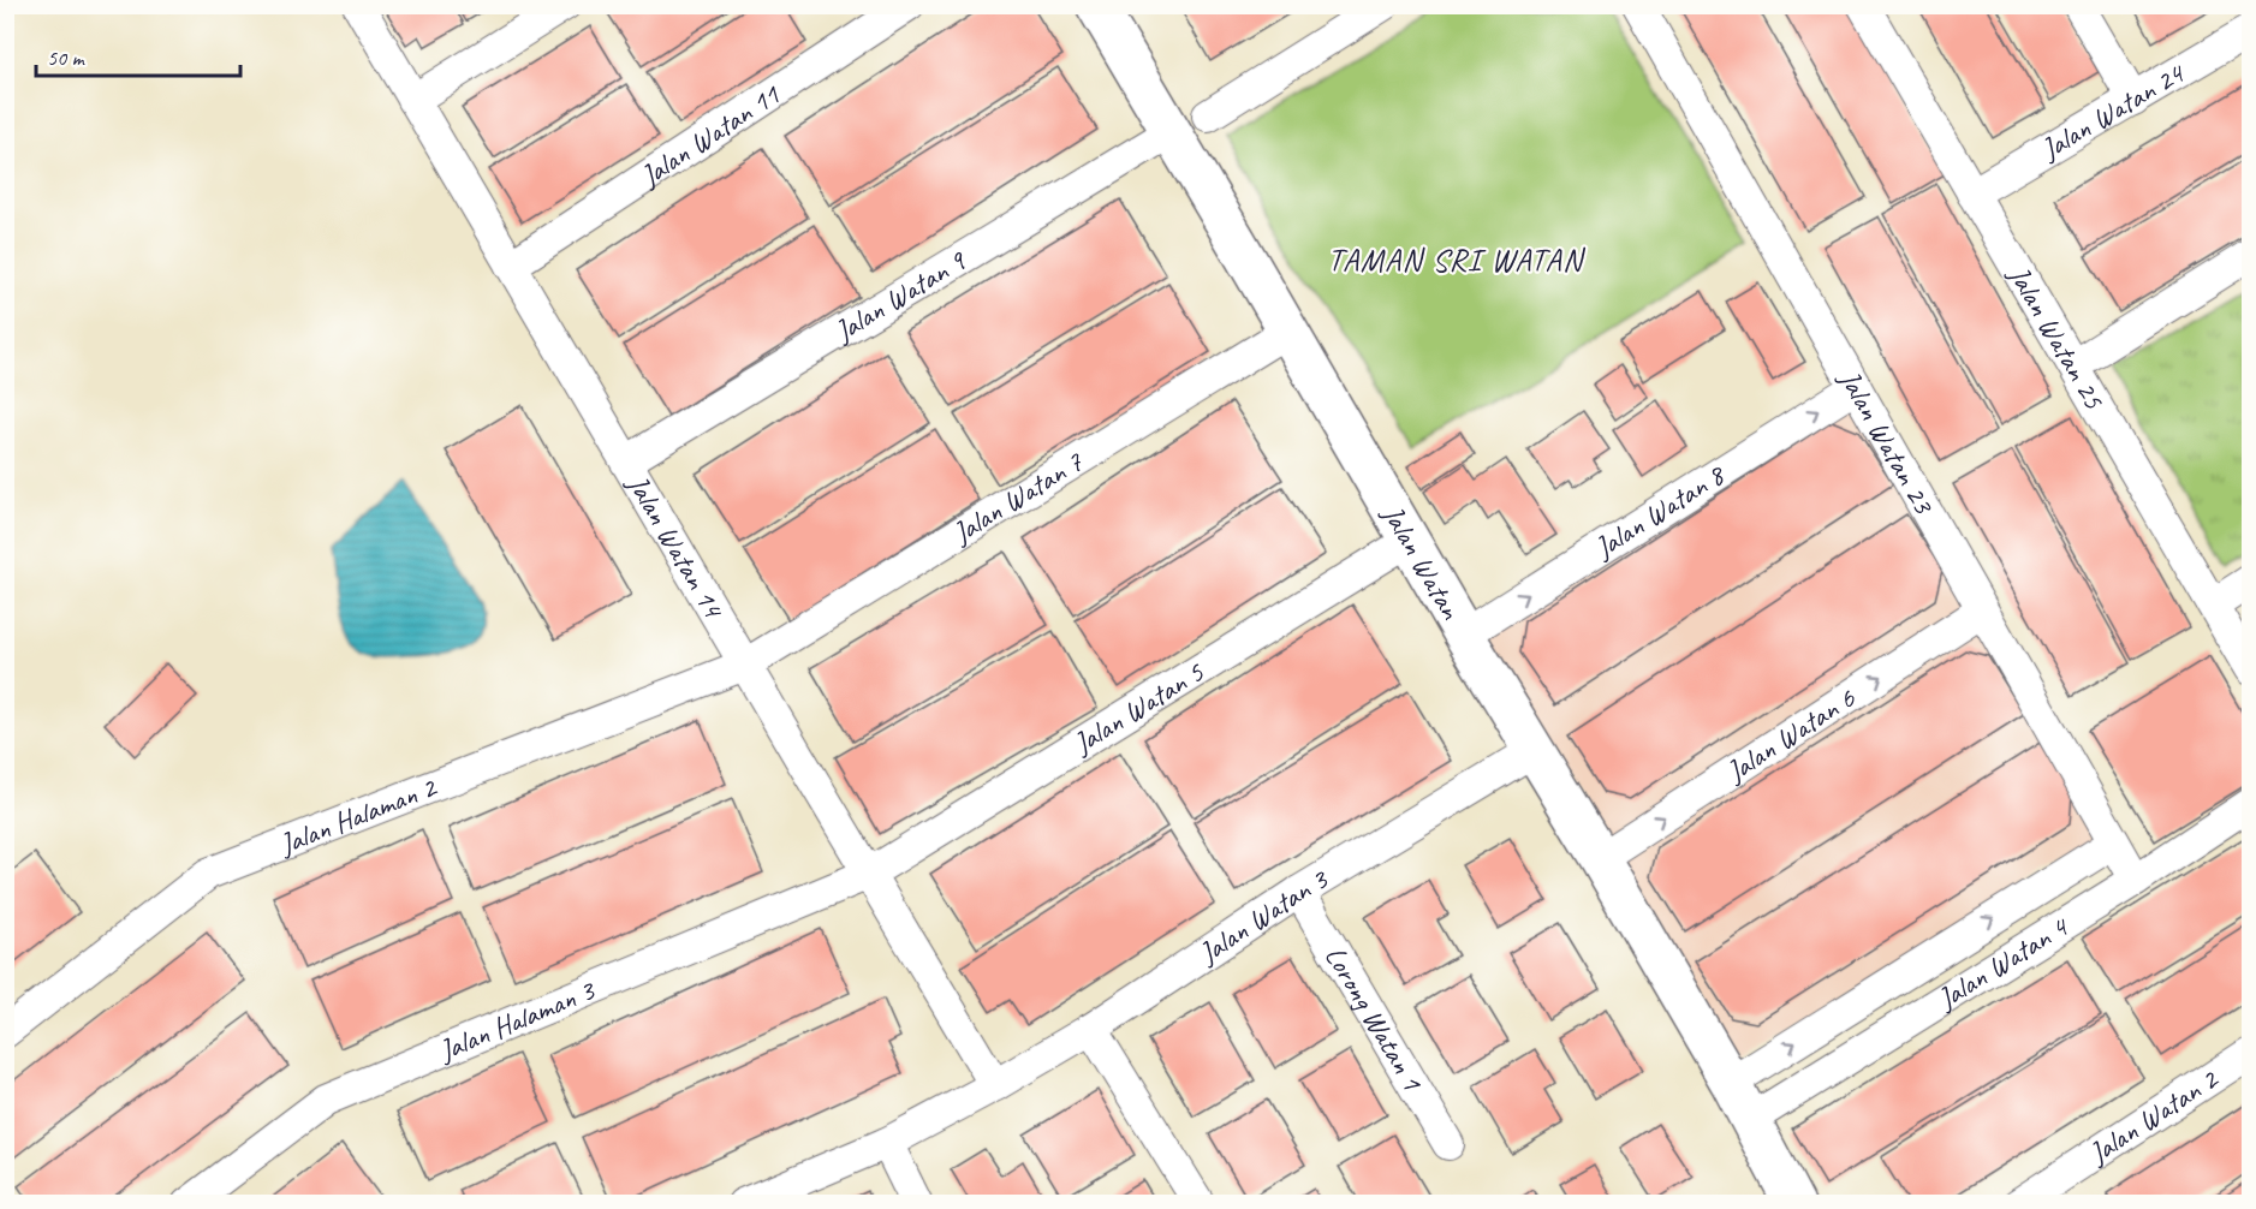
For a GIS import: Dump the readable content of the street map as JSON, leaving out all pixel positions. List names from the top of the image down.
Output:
{
  "streets": {
    "street": [
      "Jalan Watan 24",
      "Jalan Watan 11",
      "Jalan Watan 9",
      "Jalan Watan 25",
      "Jalan Watan 23",
      "Jalan Watan 7",
      "Jalan Watan 8",
      "Jalan Watan 14",
      "Jalan Watan",
      "Jalan Watan 5",
      "Jalan Watan 6",
      "Jalan Halaman 2",
      "Jalan Watan 3",
      "Jalan Watan 4",
      "Lorong Watan 1",
      "Jalan Halaman 3",
      "Jalan Watan 2"
    ]
  },
  "crossings": [
    ["Jalan Watan 24", "Jalan Watan 25"],
    ["Jalan Watan 11", "Jalan Watan 14"],
    ["Jalan Watan 9", "Jalan Watan 14"],
    ["Jalan Watan 9", "Jalan Watan"],
    ["Jalan Watan 23", "Jalan Watan 8"],
    ["Jalan Watan 23", "Jalan Watan 6"],
    ["Jalan Watan 23", "Jalan Watan 4"],
    ["Jalan Watan 7", "Jalan Watan 14"],
    ["Jalan Watan 7", "Jalan Watan"],
    ["Jalan Watan 7", "Jalan Halaman 2"],
    ["Jalan Watan 8", "Jalan Watan"],
    ["Jalan Watan 14", "Jalan Watan 5"],
    ["Jalan Watan 14", "Jalan Halaman 2"],
    ["Jalan Watan 14", "Jalan Watan 3"],
    ["Jalan Watan 14", "Jalan Halaman 3"],
    ["Jalan Watan", "Jalan Watan 5"],
    ["Jalan Watan", "Jalan Watan 6"],
    ["Jalan Watan", "Jalan Watan 3"],
    ["Jalan Watan", "Jalan Watan 4"],
    ["Jalan Watan 5", "Jalan Halaman 3"],
    ["Jalan Watan 3", "Lorong Watan 1"]
  ],
  "one_way": ["Jalan Watan 8", "Jalan Watan 6"],
  "districts": ["TAMAN SRI WATAN"],
  "scale_bar": "50 m"
}
